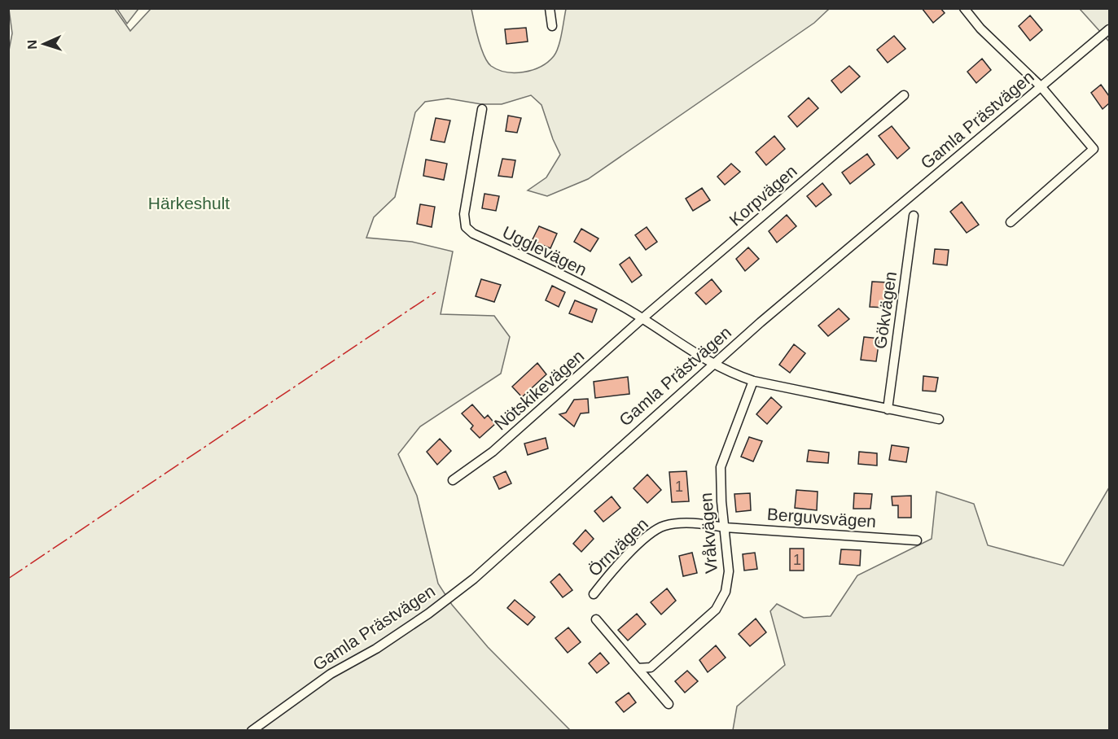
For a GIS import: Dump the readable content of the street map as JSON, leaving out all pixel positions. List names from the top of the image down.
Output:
{
  "streets": {
    "street": [
      "Gamla Prästvägen",
      "Korpvägen",
      "Ugglevägen",
      "Gökvägen",
      "Nötskikevägen",
      "Berguvsvägen",
      "Vråkvägen",
      "Örnvägen"
    ]
  },
  "crossings": [
    ["Gamla Prästvägen", "Ugglevägen"],
    ["Korpvägen", "Ugglevägen"],
    ["Korpvägen", "Nötskikevägen"],
    ["Ugglevägen", "Nötskikevägen"],
    ["Berguvsvägen", "Vråkvägen"],
    ["Berguvsvägen", "Örnvägen"],
    ["Vråkvägen", "Örnvägen"]
  ],
  "parks": ["Härkeshult"],
  "house_numbers": ["1", "1"],
  "north": "left"
}
